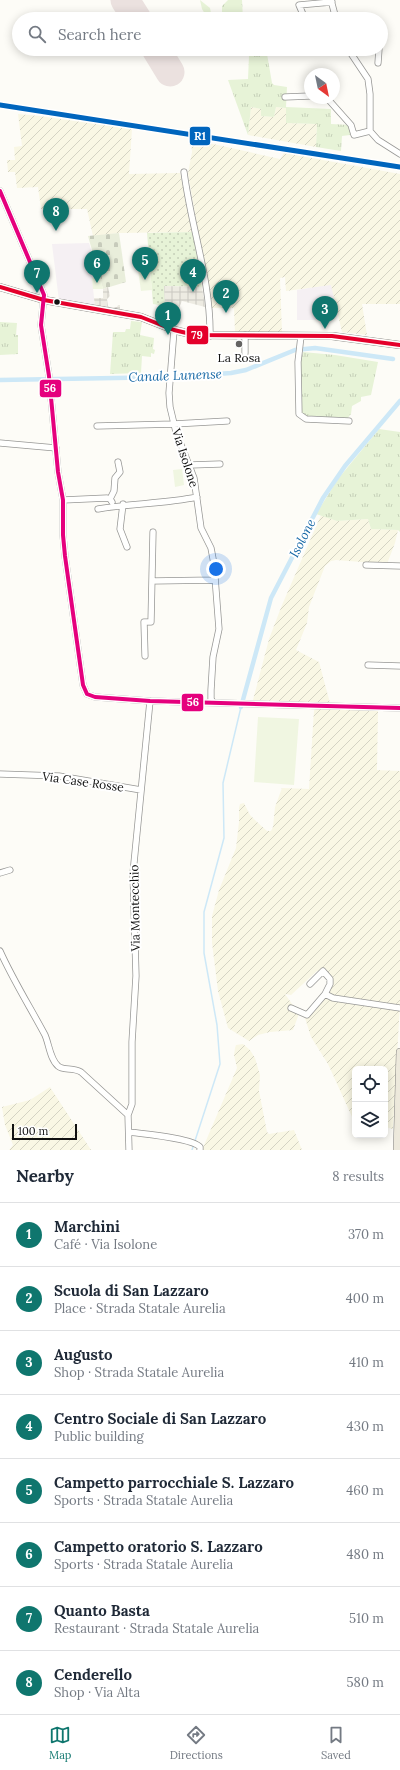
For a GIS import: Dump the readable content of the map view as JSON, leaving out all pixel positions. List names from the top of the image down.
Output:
{
  "streets": {
    "street": ["Via Isolone", "Via Case Rosse", "Via Montecchio"]
  },
  "crossings": [
    ["Via Case Rosse", "Via Montecchio"]
  ],
  "water": ["Canale Lunense", "Isolone"],
  "places": ["La Rosa"],
  "lines": ["transit line R1", "transit line 56", "transit line 79"],
  "scale_bar": "100 m",
  "north": "bottom right",
  "page": {
    "search": "Search here",
    "pins": [
      "8",
      "5",
      "6",
      "4",
      "7",
      "2",
      "3",
      "1"
    ],
    "scale": "100 m",
    "heading": ["Nearby", "8 results"],
    "list": [
      {
        "mark": "1",
        "name": "Marchini",
        "note": "Café · Via Isolone",
        "value": "370 m"
      },
      {
        "mark": "2",
        "name": "Scuola di San Lazzaro",
        "note": "Place · Strada Statale Aurelia",
        "value": "400 m"
      },
      {
        "mark": "3",
        "name": "Augusto",
        "note": "Shop · Strada Statale Aurelia",
        "value": "410 m"
      },
      {
        "mark": "4",
        "name": "Centro Sociale di San Lazzaro",
        "note": "Public building",
        "value": "430 m"
      },
      {
        "mark": "5",
        "name": "Campetto parrocchiale S. Lazzaro",
        "note": "Sports · Strada Statale Aurelia",
        "value": "460 m"
      },
      {
        "mark": "6",
        "name": "Campetto oratorio S. Lazzaro",
        "note": "Sports · Strada Statale Aurelia",
        "value": "480 m"
      },
      {
        "mark": "7",
        "name": "Quanto Basta",
        "note": "Restaurant · Strada Statale Aurelia",
        "value": "510 m"
      },
      {
        "mark": "8",
        "name": "Cenderello",
        "note": "Shop · Via Alta",
        "value": "580 m"
      }
    ],
    "nav": ["Map", "Directions", "Saved"]
  }
}
